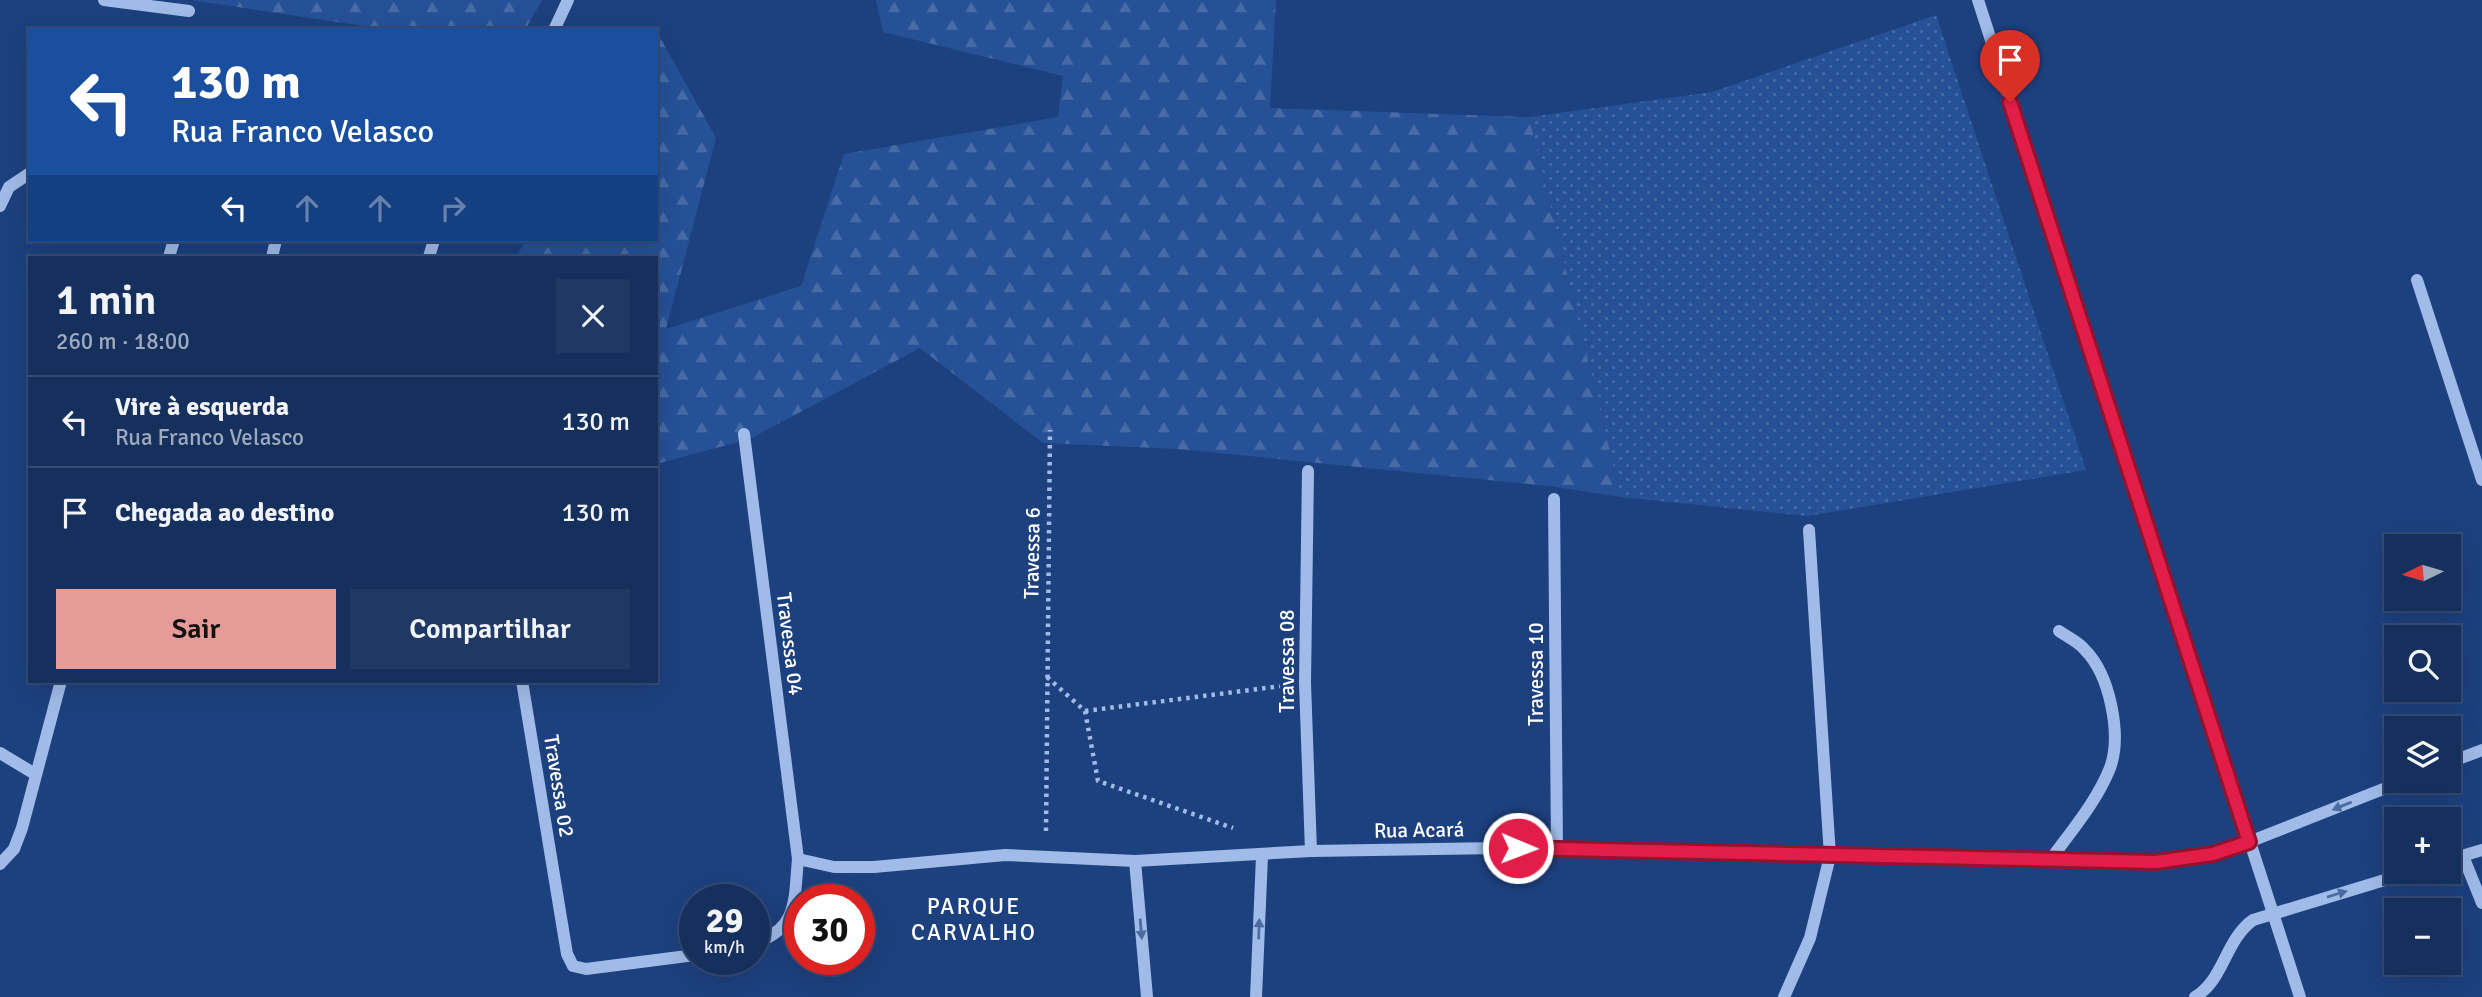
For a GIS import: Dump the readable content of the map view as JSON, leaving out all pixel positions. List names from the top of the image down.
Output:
{
  "streets": {
    "street": [
      "Travessa 04",
      "Travessa 08",
      "Travessa 10",
      "Travessa 02",
      "Rua Acará"
    ],
    "path": ["Travessa 6"]
  },
  "crossings": [
    ["Travessa 6", "Rua Acará"],
    ["Travessa 04", "Rua Acará"],
    ["Travessa 08", "Rua Acará"],
    ["Travessa 10", "Rua Acará"]
  ],
  "districts": ["PARQUE CARVALHO"],
  "north": "left",
  "page": {
    "turn": ["130 m", "Rua Franco Velasco"],
    "heading": ["1 min", "260 m · 18:00"],
    "list": [
      {
        "name": "Vire à esquerda",
        "note": "Rua Franco Velasco",
        "value": "130 m"
      },
      {
        "name": "Chegada ao destino",
        "value": "130 m"
      }
    ],
    "map_buttons": ["+", "−"],
    "buttons": ["Sair", "Compartilhar"],
    "speed": "29 km/h",
    "limit": "30"
  }
}
